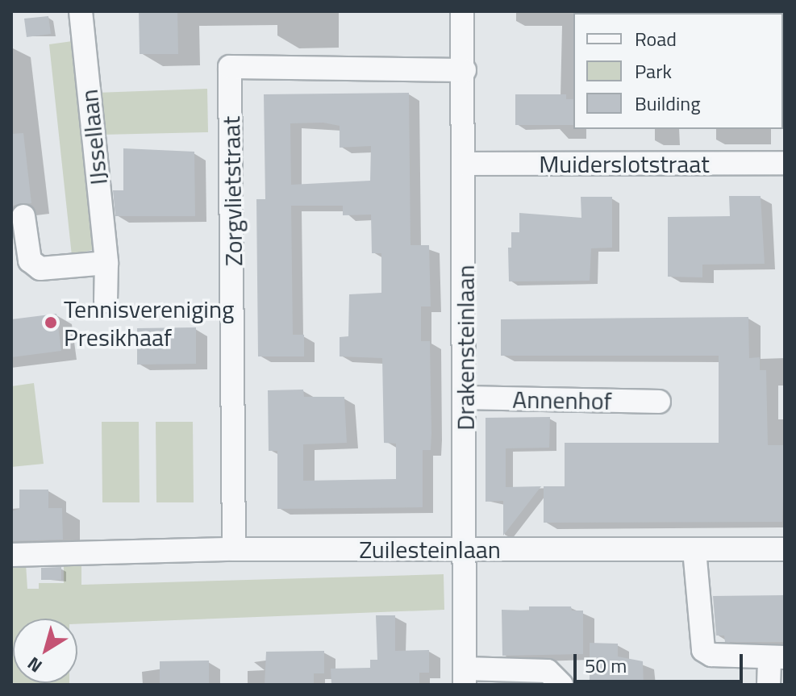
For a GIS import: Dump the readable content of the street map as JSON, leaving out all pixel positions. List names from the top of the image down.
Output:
{
  "streets": {
    "street": [
      "IJssellaan",
      "Muiderslotstraat",
      "Zorgvlietstraat",
      "Drakensteinlaan",
      "Annenhof",
      "Zuilesteinlaan"
    ]
  },
  "crossings": [
    ["Muiderslotstraat", "Drakensteinlaan"],
    ["Zorgvlietstraat", "Drakensteinlaan"],
    ["Zorgvlietstraat", "Zuilesteinlaan"],
    ["Drakensteinlaan", "Annenhof"],
    ["Drakensteinlaan", "Zuilesteinlaan"]
  ],
  "places": ["Tennisvereniging Presikhaaf"],
  "legend": ["Road", "Park", "Building"],
  "scale_bar": "50 m",
  "north": "bottom left"
}
